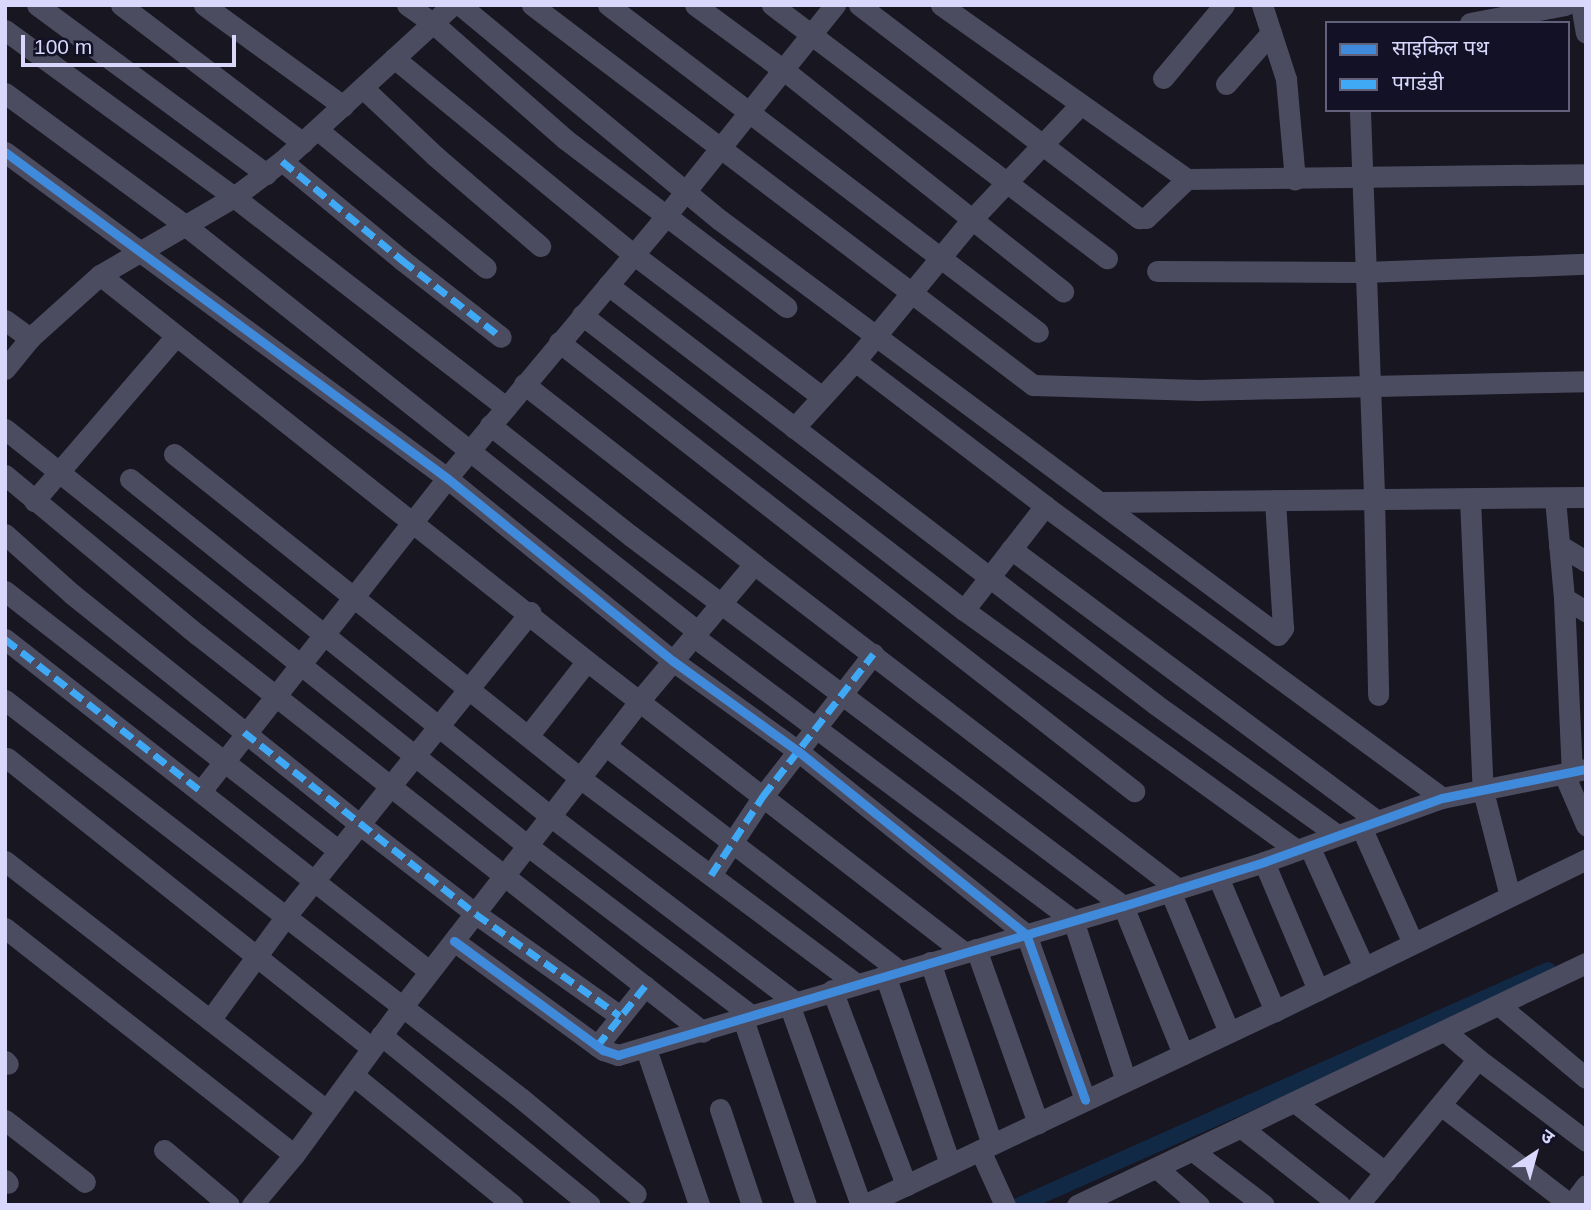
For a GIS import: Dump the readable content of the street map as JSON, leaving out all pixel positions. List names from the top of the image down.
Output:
{
  "legend": ["साइकिल पथ", "पगडंडी"],
  "scale_bar": "100 m",
  "north": "top right"
}
